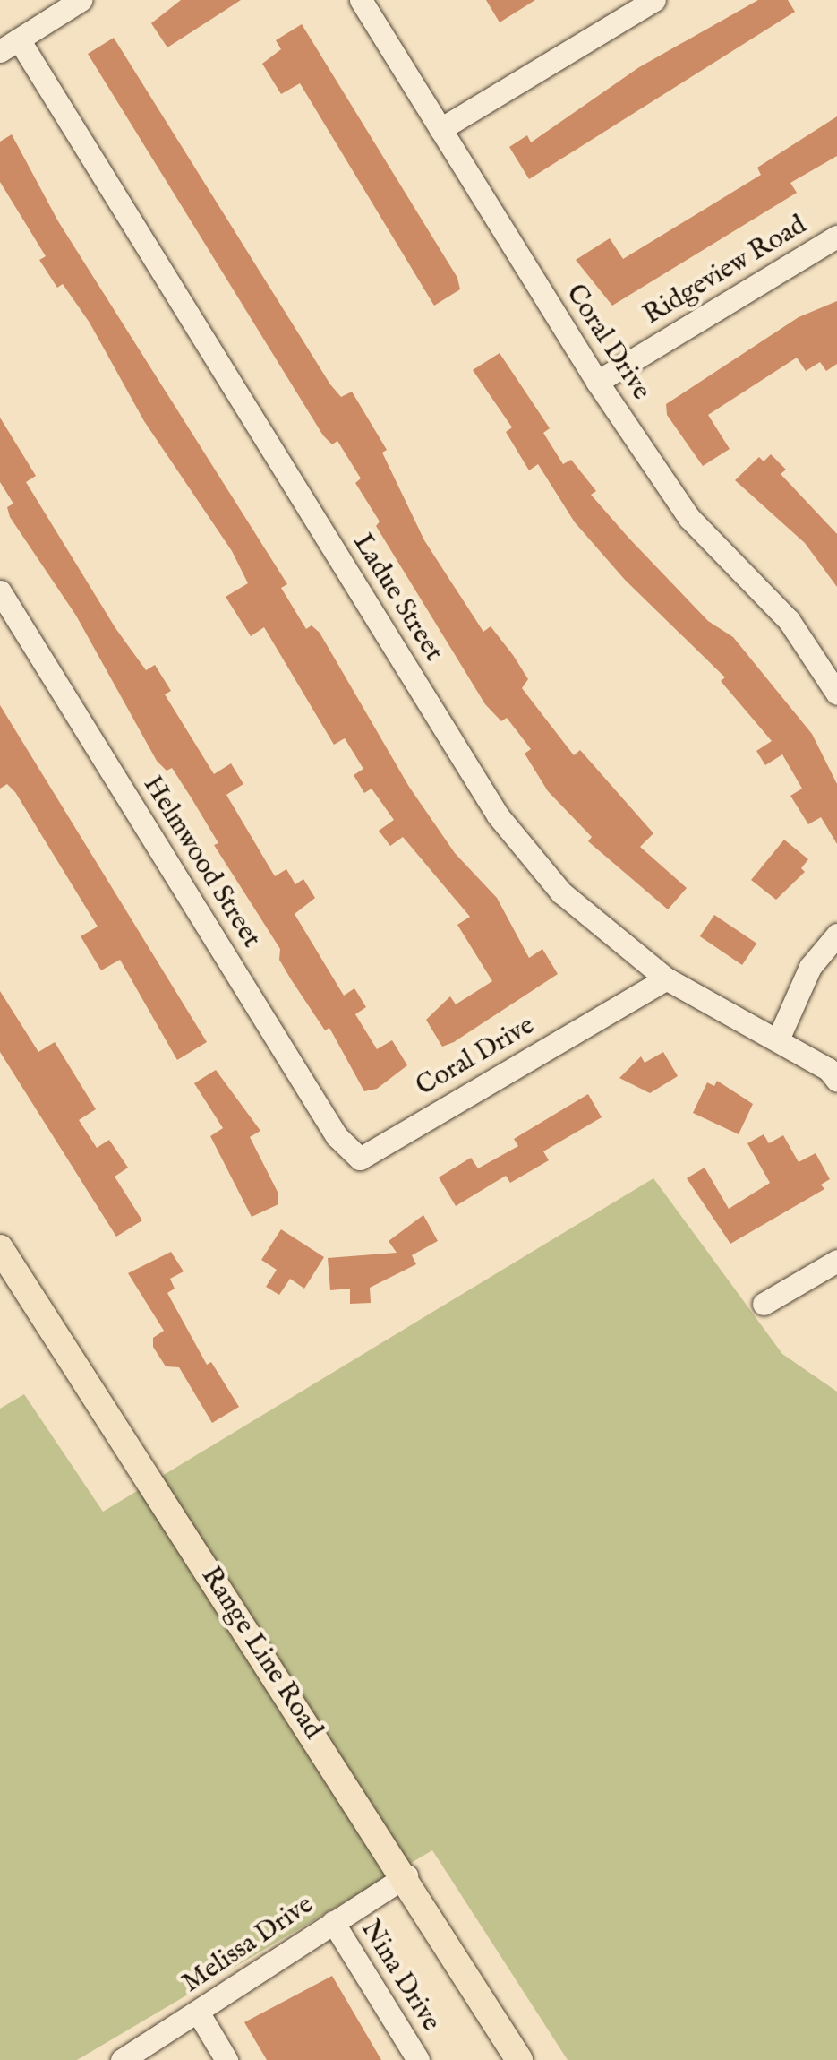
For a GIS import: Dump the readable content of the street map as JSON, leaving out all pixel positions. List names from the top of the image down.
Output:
{
  "streets": {
    "main road": ["Range Line Road"],
    "street": [
      "Ridgeview Road",
      "Coral Drive",
      "Ladue Street",
      "Helmwood Street",
      "Melissa Drive",
      "Nina Drive"
    ]
  },
  "crossings": [
    ["Ridgeview Road", "Coral Drive"],
    ["Coral Drive", "Ladue Street"],
    ["Coral Drive", "Helmwood Street"],
    ["Range Line Road", "Melissa Drive"],
    ["Melissa Drive", "Nina Drive"]
  ]
}
